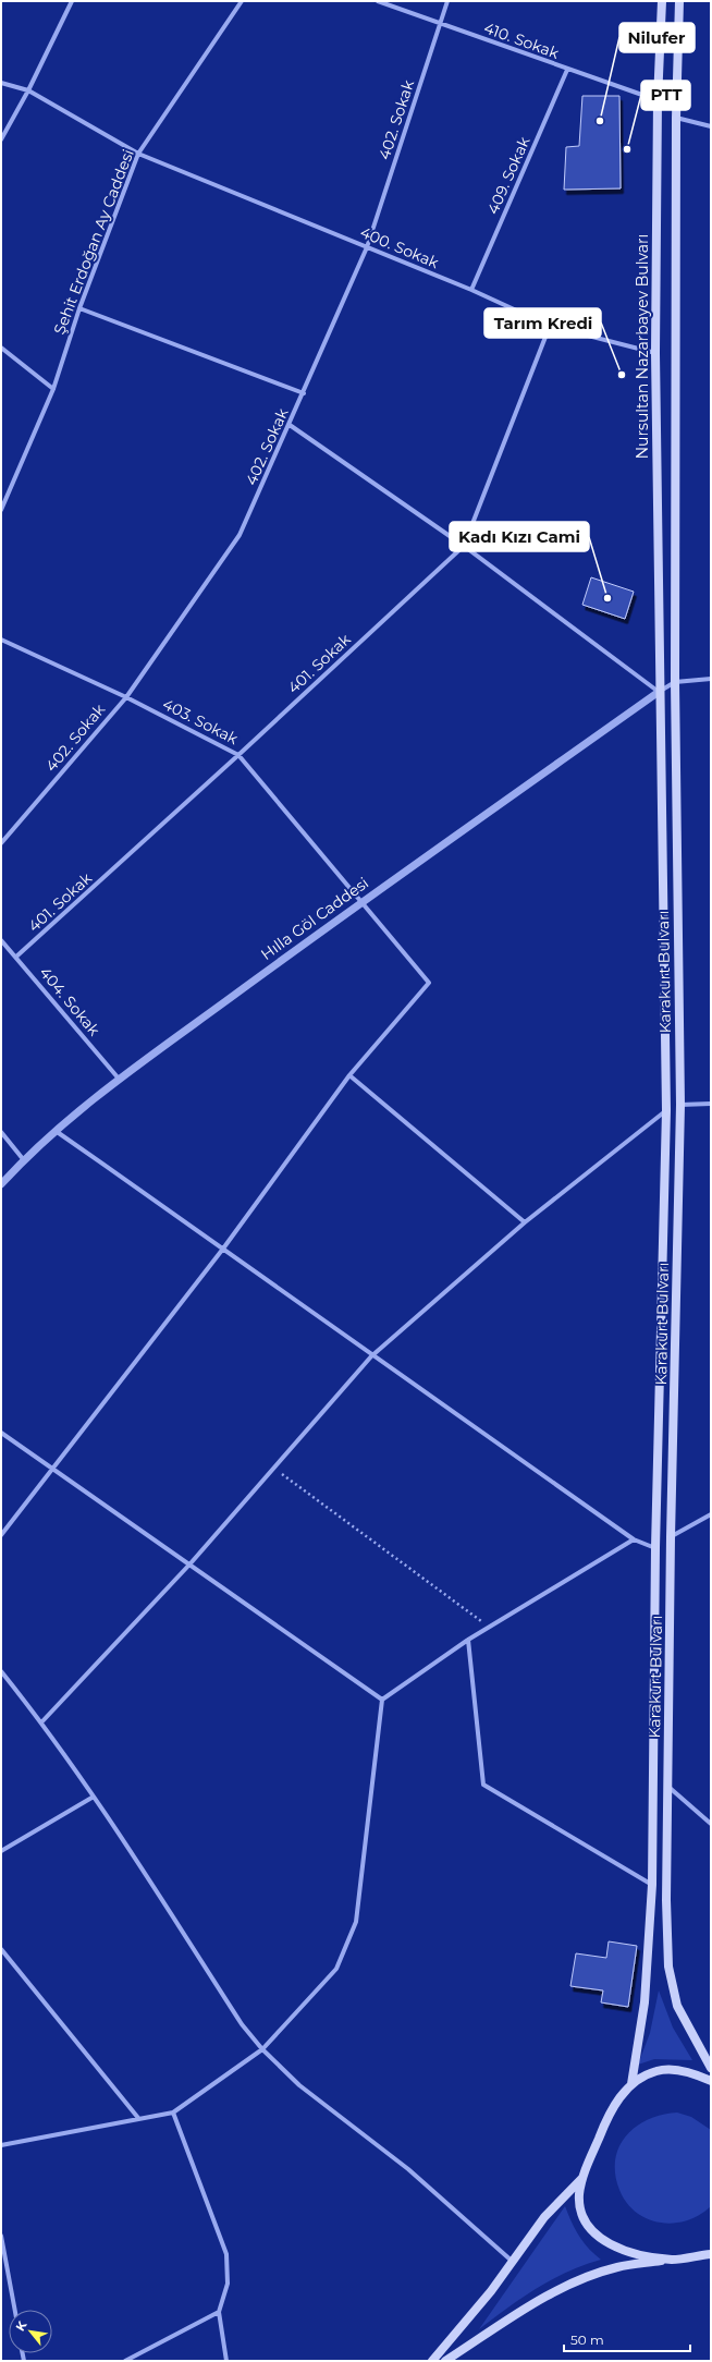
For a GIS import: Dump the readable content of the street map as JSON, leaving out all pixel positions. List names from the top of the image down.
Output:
{
  "streets": {
    "main road": ["Nursultan Nazarbayev Bulvarı", "Karakurt Bulvarı"],
    "street": [
      "410. Sokak",
      "402. Sokak",
      "409. Sokak",
      "Şehit Erdoğan Ay Caddesi",
      "400. Sokak",
      "401. Sokak",
      "403. Sokak",
      "Hılla Göl Caddesi",
      "404. Sokak"
    ]
  },
  "crossings": [
    ["410. Sokak", "402. Sokak"],
    ["410. Sokak", "409. Sokak"],
    ["410. Sokak", "Nursultan Nazarbayev Bulvarı"],
    ["402. Sokak", "400. Sokak"],
    ["402. Sokak", "403. Sokak"],
    ["409. Sokak", "400. Sokak"],
    ["Şehit Erdoğan Ay Caddesi", "400. Sokak"],
    ["400. Sokak", "Nursultan Nazarbayev Bulvarı"],
    ["400. Sokak", "401. Sokak"],
    ["Nursultan Nazarbayev Bulvarı", "Hılla Göl Caddesi"],
    ["Nursultan Nazarbayev Bulvarı", "Karakurt Bulvarı"],
    ["401. Sokak", "403. Sokak"],
    ["401. Sokak", "404. Sokak"],
    ["403. Sokak", "Hılla Göl Caddesi"],
    ["Hılla Göl Caddesi", "Karakurt Bulvarı"],
    ["Hılla Göl Caddesi", "404. Sokak"]
  ],
  "places": [
    "Nilufer",
    "PTT",
    "Tarım Kredi",
    "Kadı Kızı Cami"
  ],
  "scale_bar": "50 m",
  "north": "top left"
}
